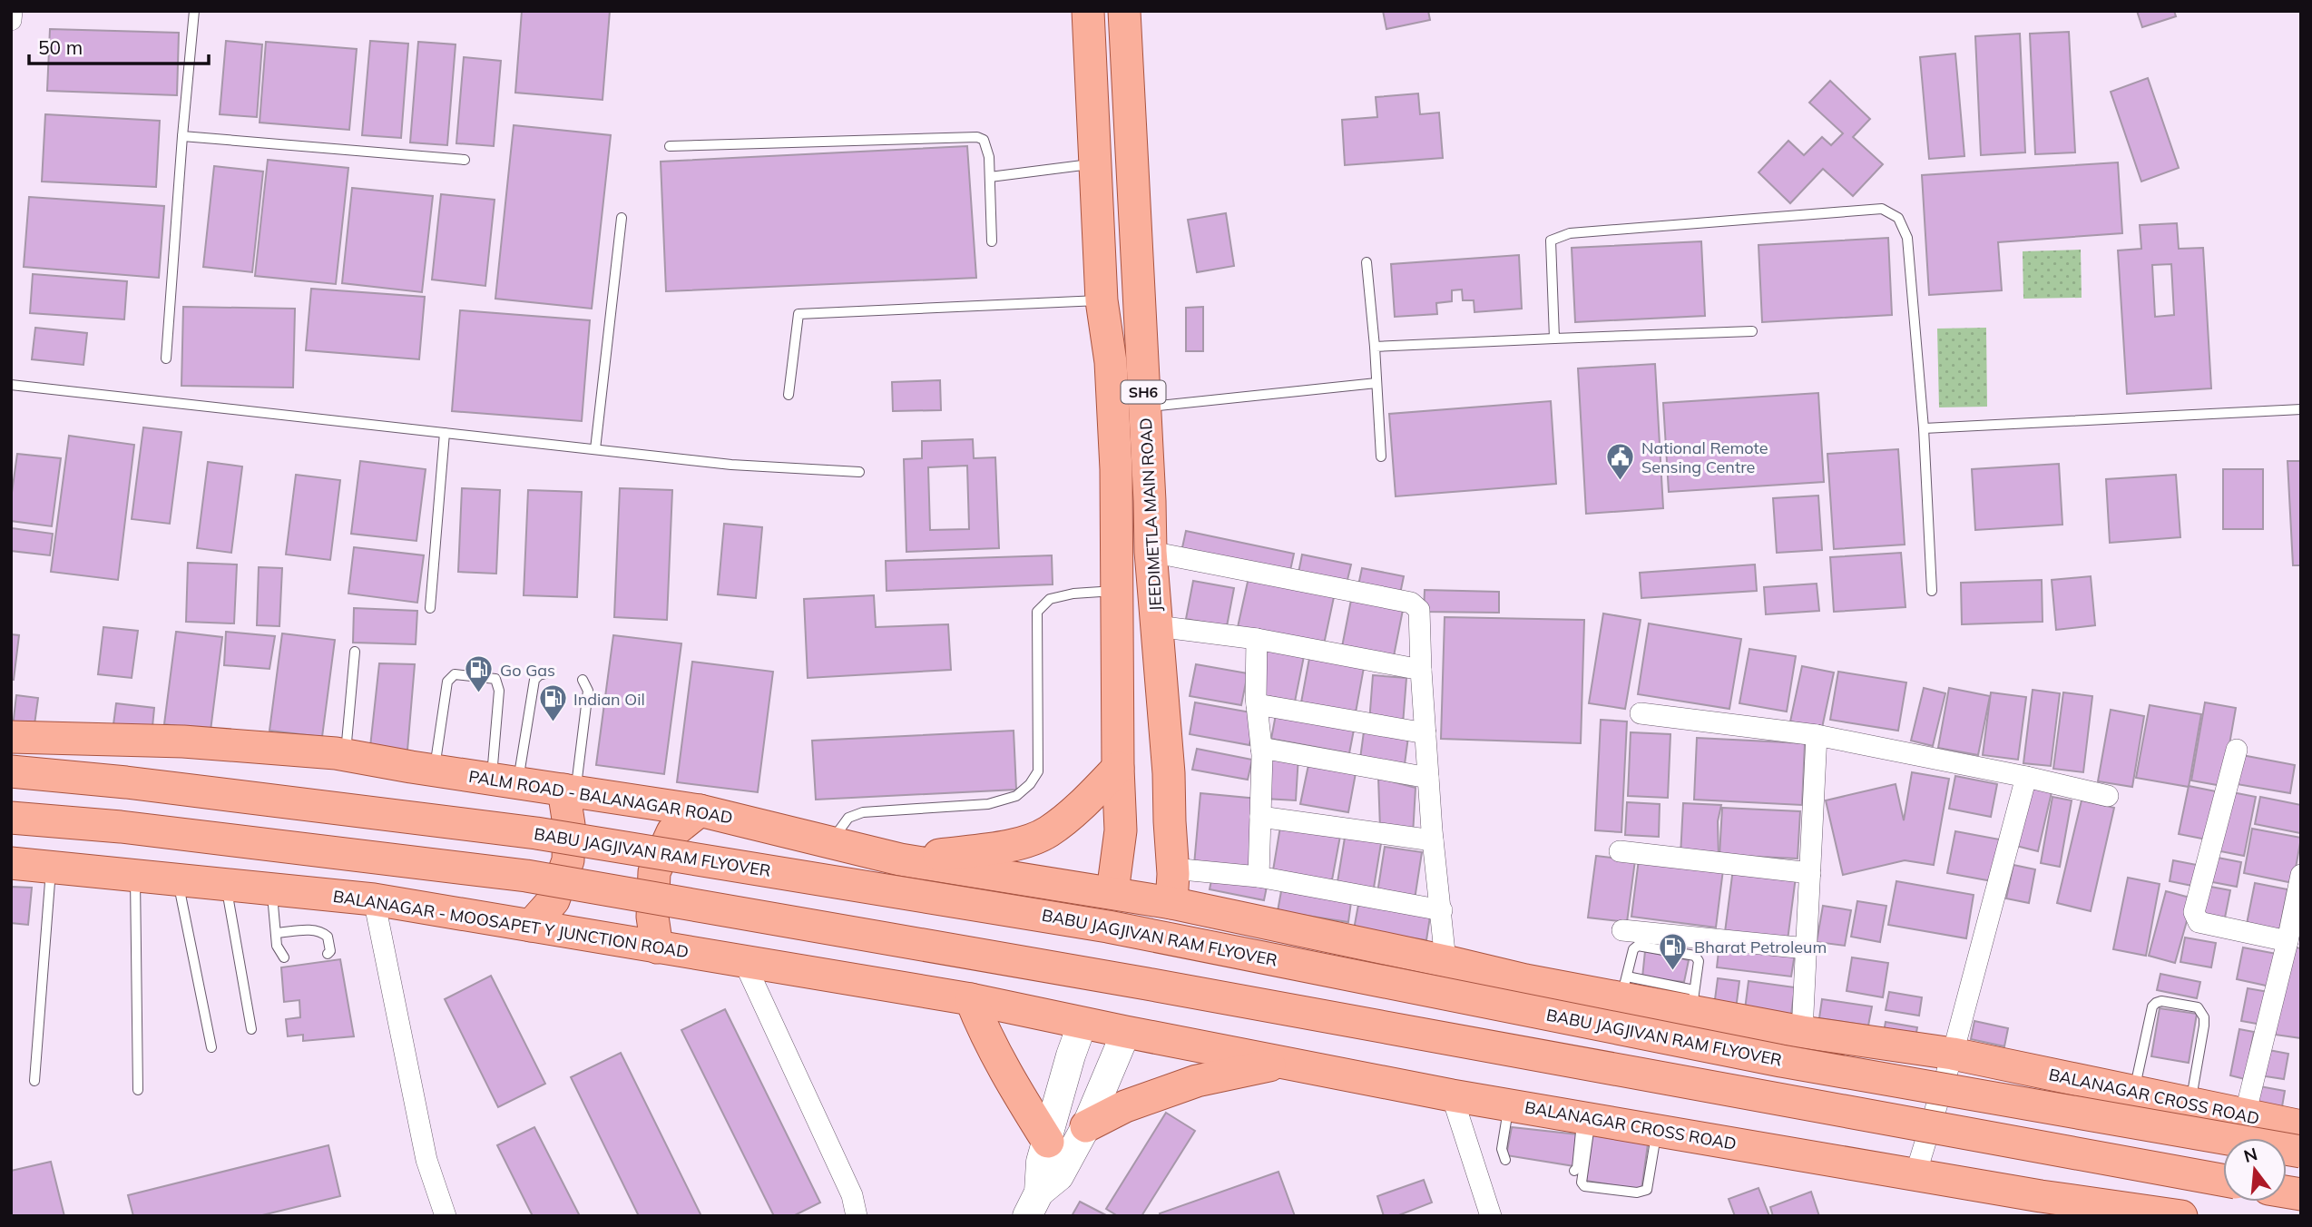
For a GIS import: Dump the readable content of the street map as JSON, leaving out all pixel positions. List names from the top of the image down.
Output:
{
  "streets": {
    "main road": [
      "SH6",
      "JEEDIMETLA MAIN ROAD",
      "PALM ROAD - BALANAGAR ROAD",
      "BABU JAGJIVAN RAM FLYOVER",
      "BALANAGAR - MOOSAPET Y JUNCTION ROAD",
      "BALANAGAR CROSS ROAD"
    ]
  },
  "crossings": [
    ["JEEDIMETLA MAIN ROAD", "PALM ROAD - BALANAGAR ROAD"],
    ["JEEDIMETLA MAIN ROAD", "BALANAGAR CROSS ROAD"],
    ["PALM ROAD - BALANAGAR ROAD", "BALANAGAR CROSS ROAD"]
  ],
  "places": {
    "public building": ["National Remote Sensing Centre"],
    "fuel station": ["Go Gas", "Indian Oil", "Bharat Petroleum"]
  },
  "scale_bar": "50 m",
  "north": "top"
}
